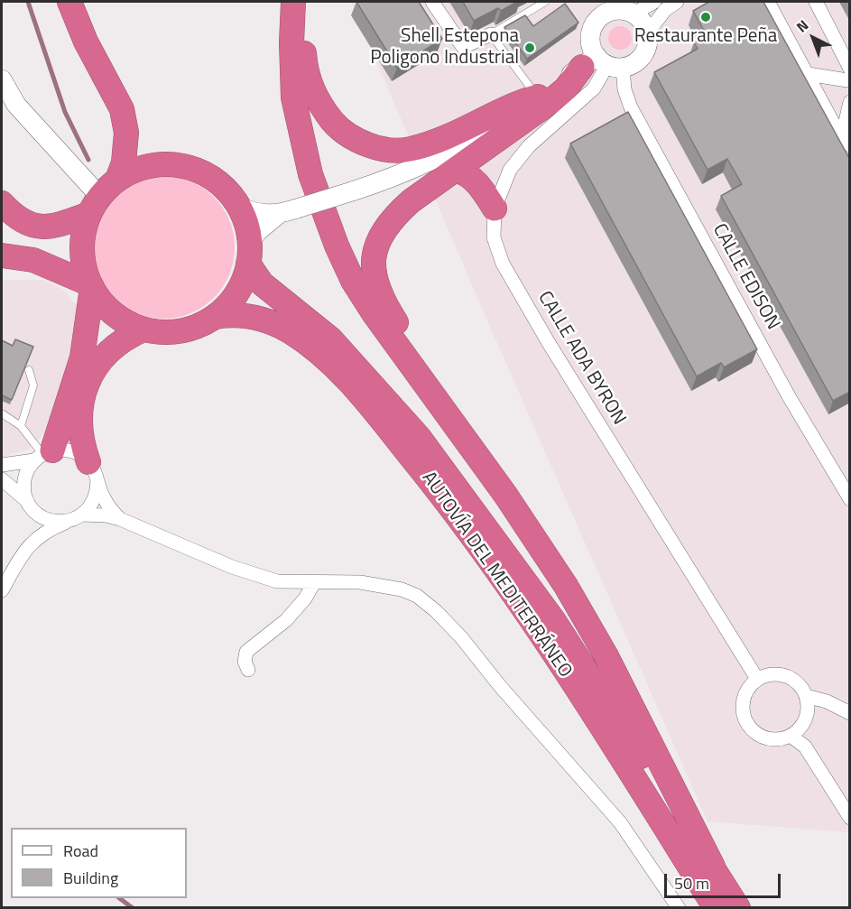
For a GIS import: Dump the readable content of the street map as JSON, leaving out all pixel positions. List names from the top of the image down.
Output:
{
  "streets": {
    "highway": ["AUTOVÍA DEL MEDITERRÁNEO"],
    "street": ["CALLE EDISON", "CALLE ADA BYRON"]
  },
  "crossings": [
    ["CALLE EDISON", "CALLE ADA BYRON"]
  ],
  "places": ["Restaurante Peña", "Shell Estepona Poligono Industrial"],
  "legend": ["Road", "Building"],
  "scale_bar": "50 m",
  "north": "top left"
}
